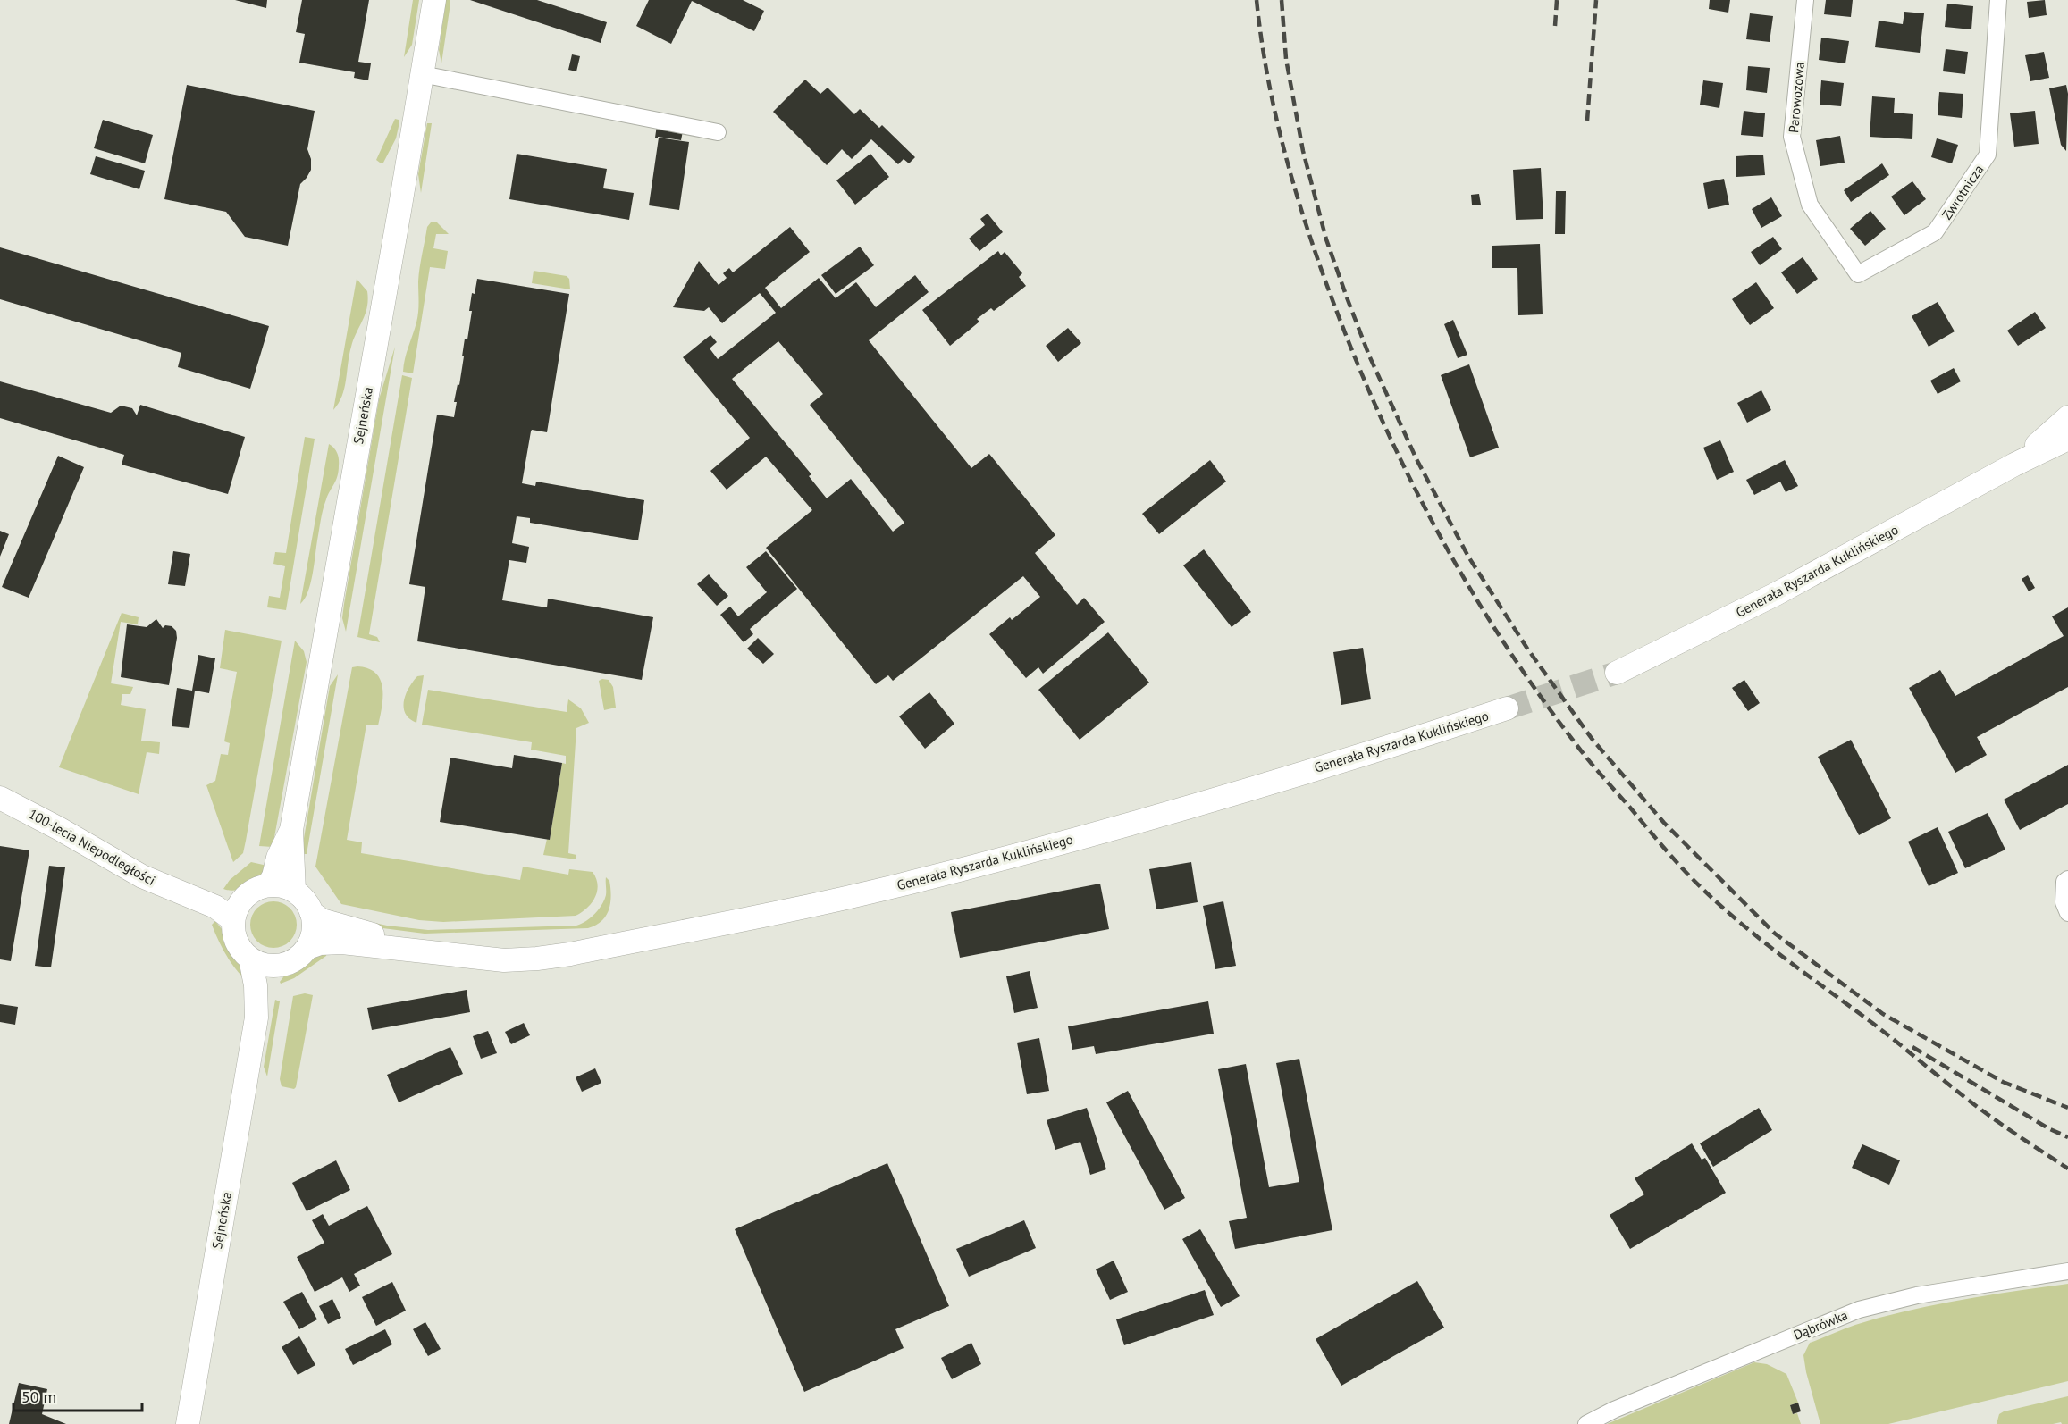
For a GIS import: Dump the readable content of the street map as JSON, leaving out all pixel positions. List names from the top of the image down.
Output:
{
  "streets": {
    "main road": ["Sejneńska", "Generała Ryszarda Kuklińskiego", "100-lecia Niepodległości"],
    "street": ["Parowozowa", "Zwrotnicza", "Dąbrówka"]
  },
  "crossings": [
    ["Parowozowa", "Zwrotnicza"],
    ["Sejneńska", "Generała Ryszarda Kuklińskiego"],
    ["Sejneńska", "100-lecia Niepodległości"],
    ["Generała Ryszarda Kuklińskiego", "100-lecia Niepodległości"]
  ],
  "scale_bar": "50 m"
}
